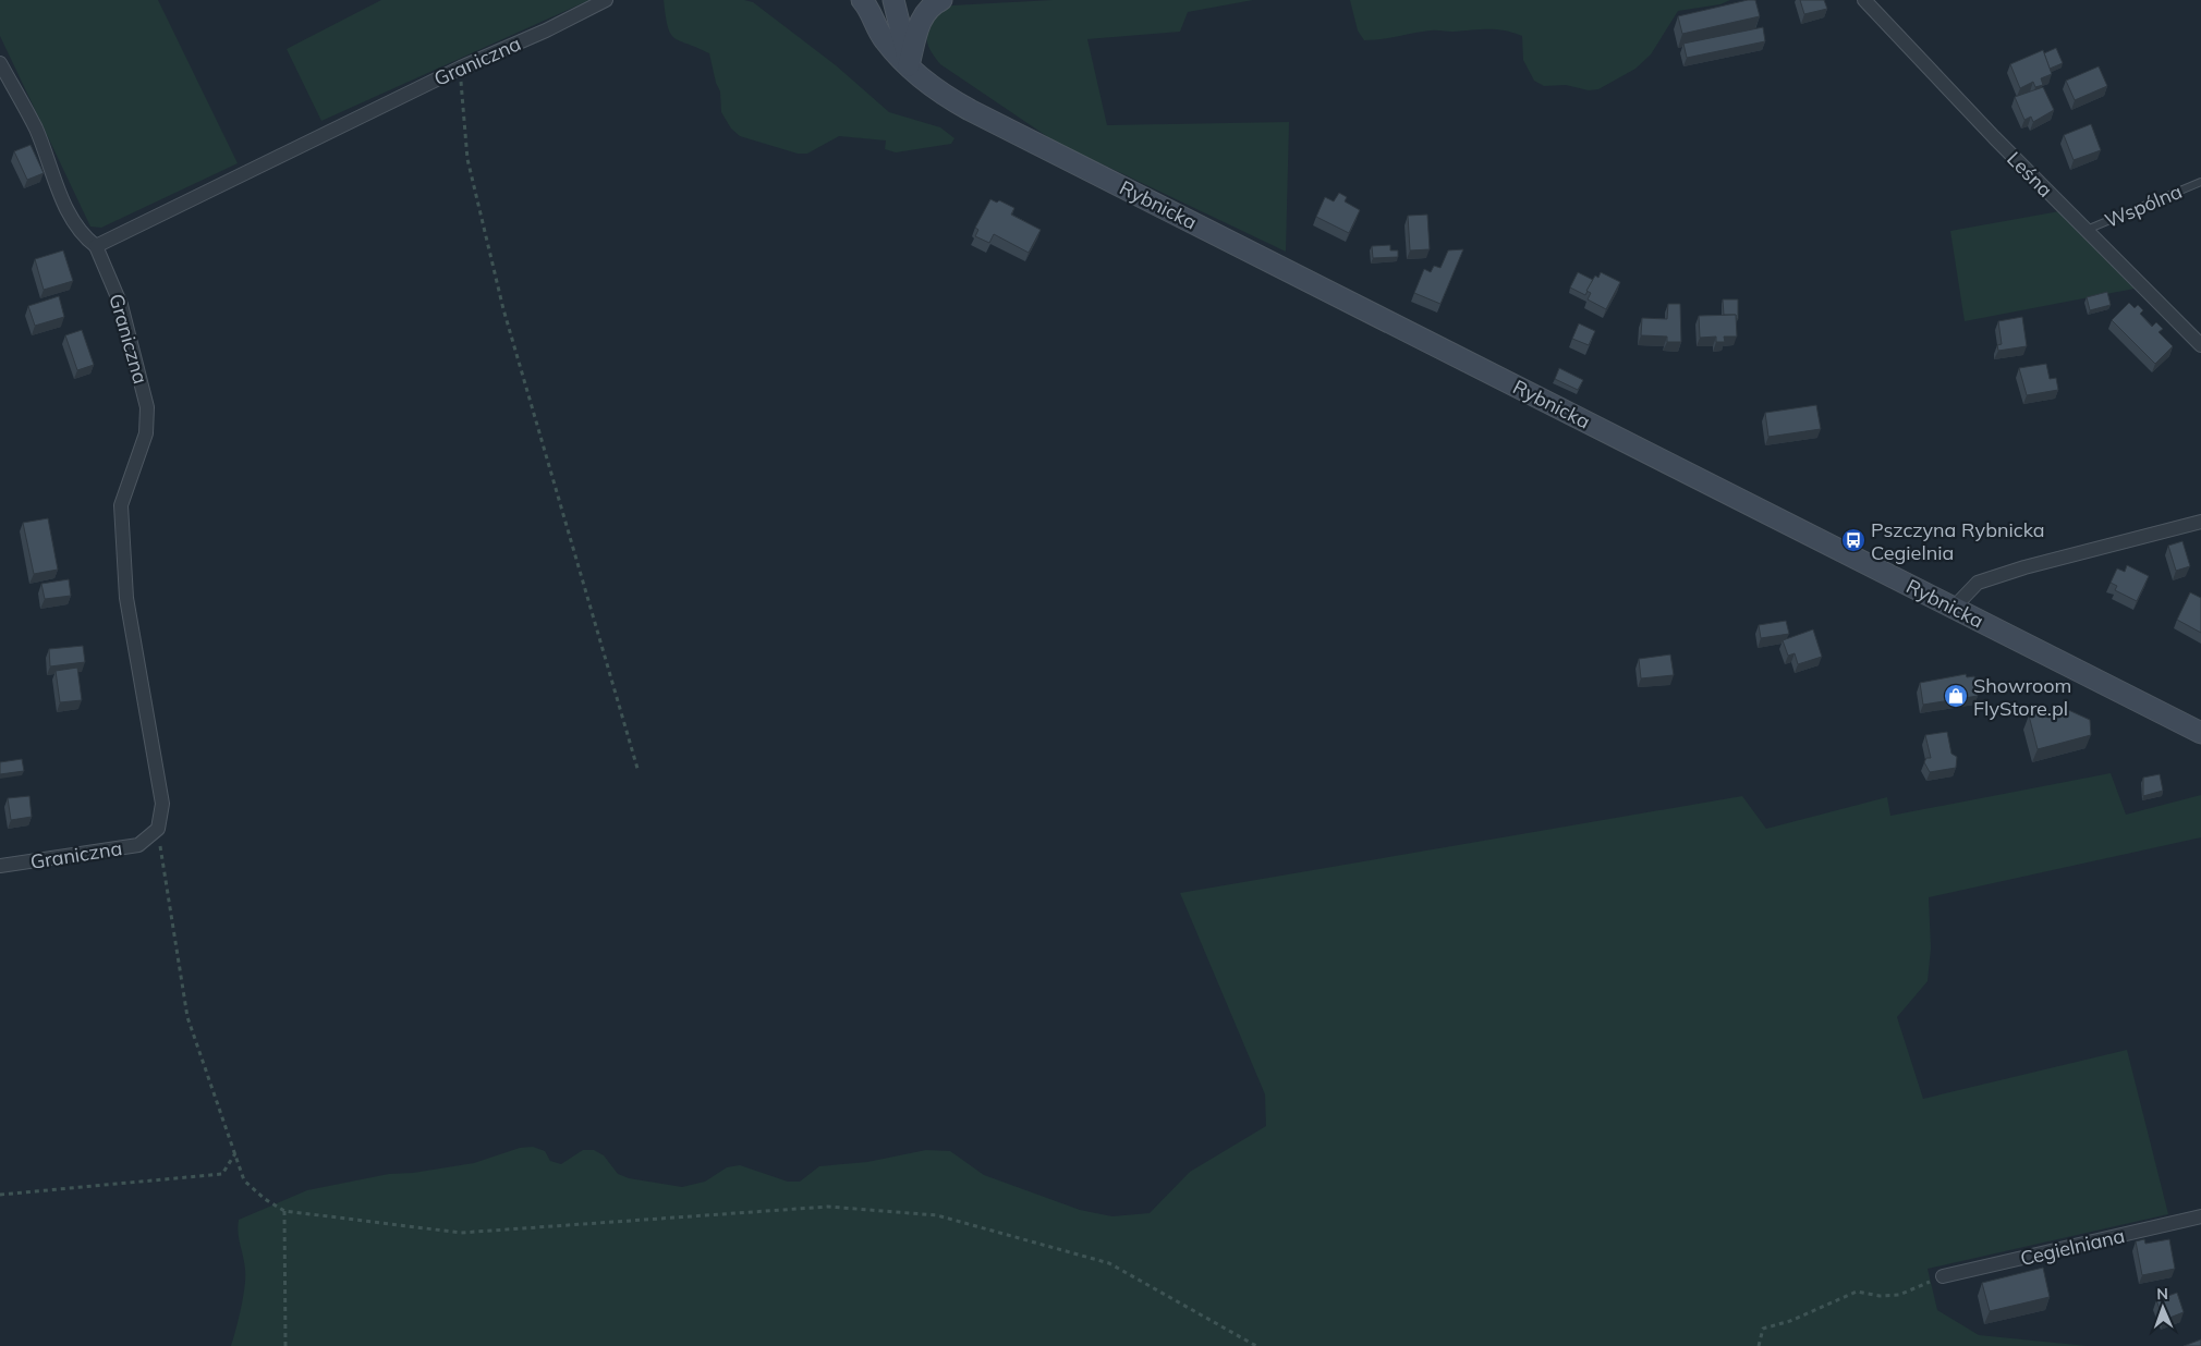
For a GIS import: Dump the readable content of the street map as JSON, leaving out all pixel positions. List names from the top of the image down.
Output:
{
  "streets": {
    "main road": ["Rybnicka"],
    "street": ["Graniczna", "Leśna", "Cegielniana"],
    "lane": ["Wspólna"]
  },
  "crossings": [
    ["Leśna", "Wspólna"]
  ],
  "places": {
    "bus stop": ["Pszczyna Rybnicka Cegielnia"],
    "shop": ["Showroom FlyStore.pl"]
  },
  "north": "top"
}
